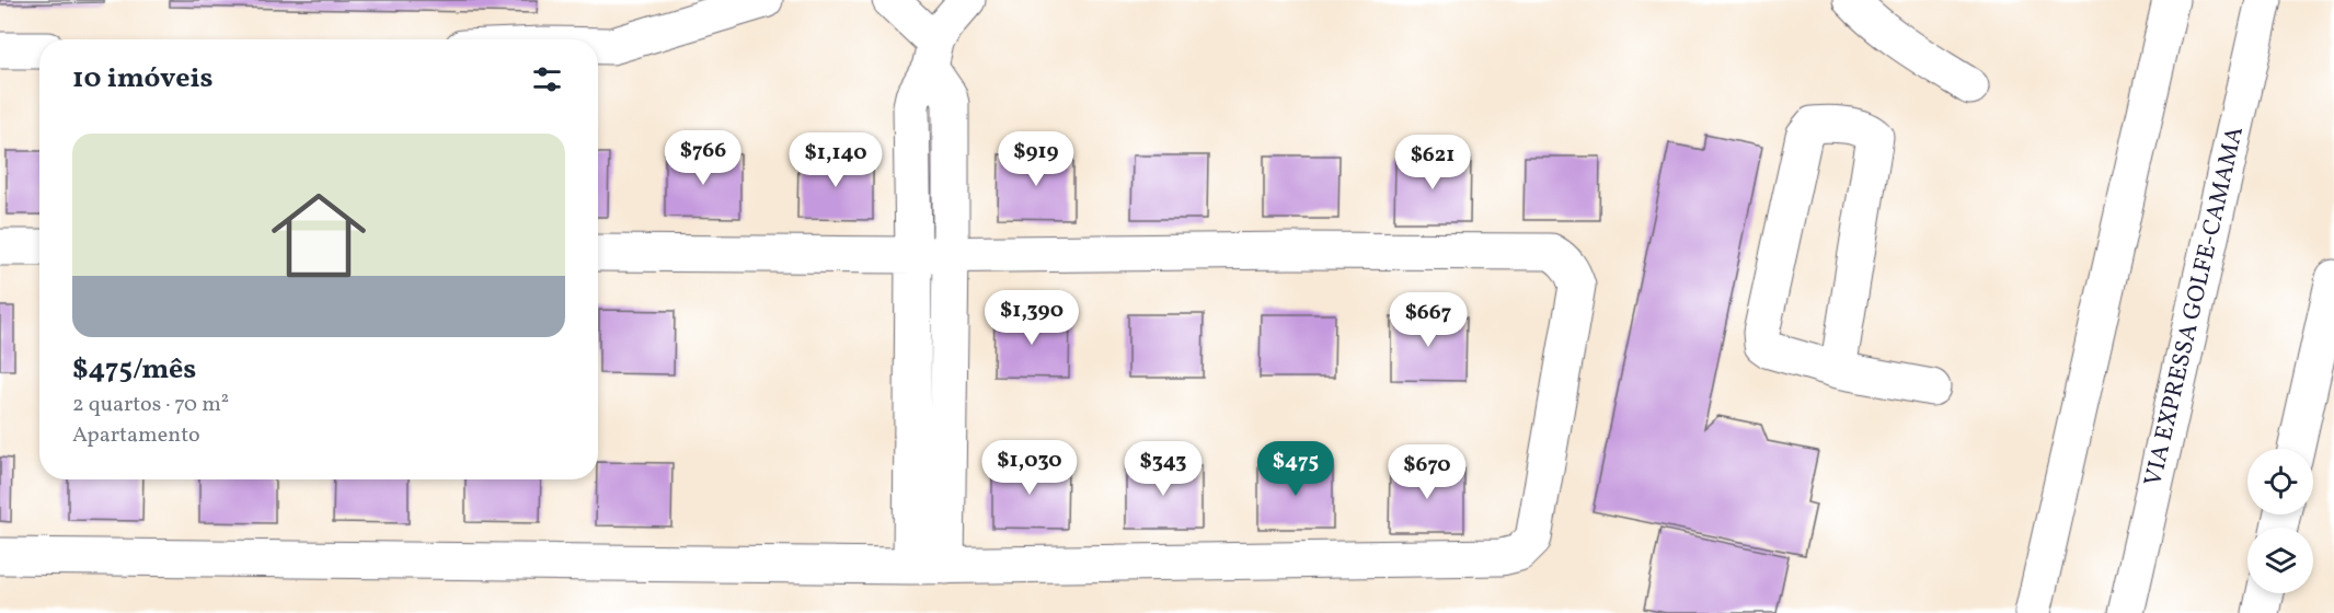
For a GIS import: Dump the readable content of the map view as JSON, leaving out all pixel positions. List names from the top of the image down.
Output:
{
  "streets": {
    "main road": ["VIA EXPRESSA GOLFE-CAMAMA"]
  },
  "page": {
    "heading": "10 imóveis",
    "list": [
      {
        "name": "$475/mês",
        "note": "2 quartos · 70 m² · Apartamento"
      }
    ],
    "price": [
      "$766",
      "$919",
      "$1,140",
      "$621",
      "$1,390",
      "$667",
      "$1,030",
      "$343",
      "$475",
      "$670"
    ]
  }
}
